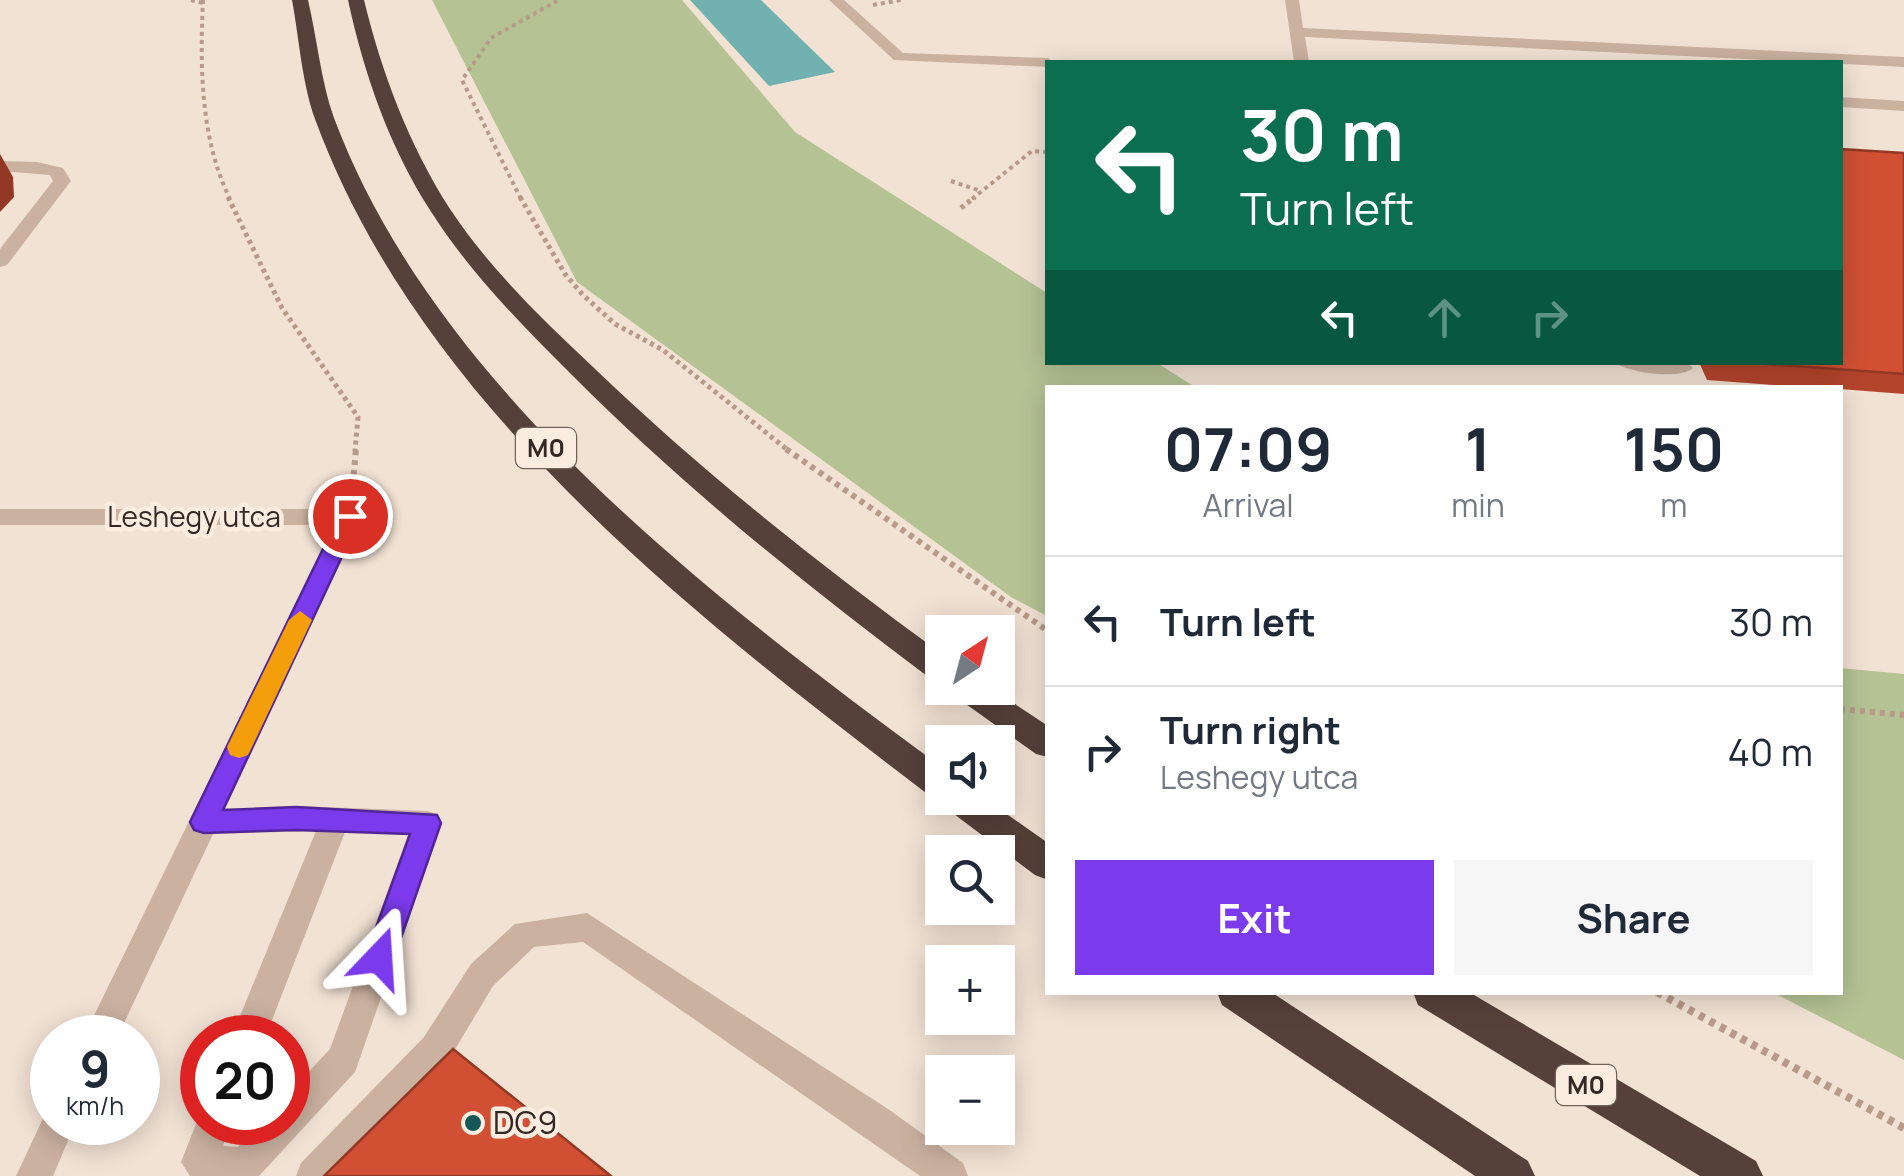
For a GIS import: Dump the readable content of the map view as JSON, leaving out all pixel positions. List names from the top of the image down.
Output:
{
  "streets": {
    "highway": ["M0"],
    "street": ["Leshegy utca"]
  },
  "places": ["DC9"],
  "north": "top right",
  "page": {
    "turn": ["30 m", "Turn left"],
    "eta": [
      "07:09",
      "Arrival",
      "1",
      "min",
      "150",
      "m"
    ],
    "list": [
      {
        "name": "Turn left",
        "value": "30 m"
      },
      {
        "name": "Turn right",
        "note": "Leshegy utca",
        "value": "40 m"
      }
    ],
    "map_buttons": ["+", "−"],
    "buttons": ["Exit", "Share"],
    "speed": "9 km/h",
    "limit": "20"
  }
}
